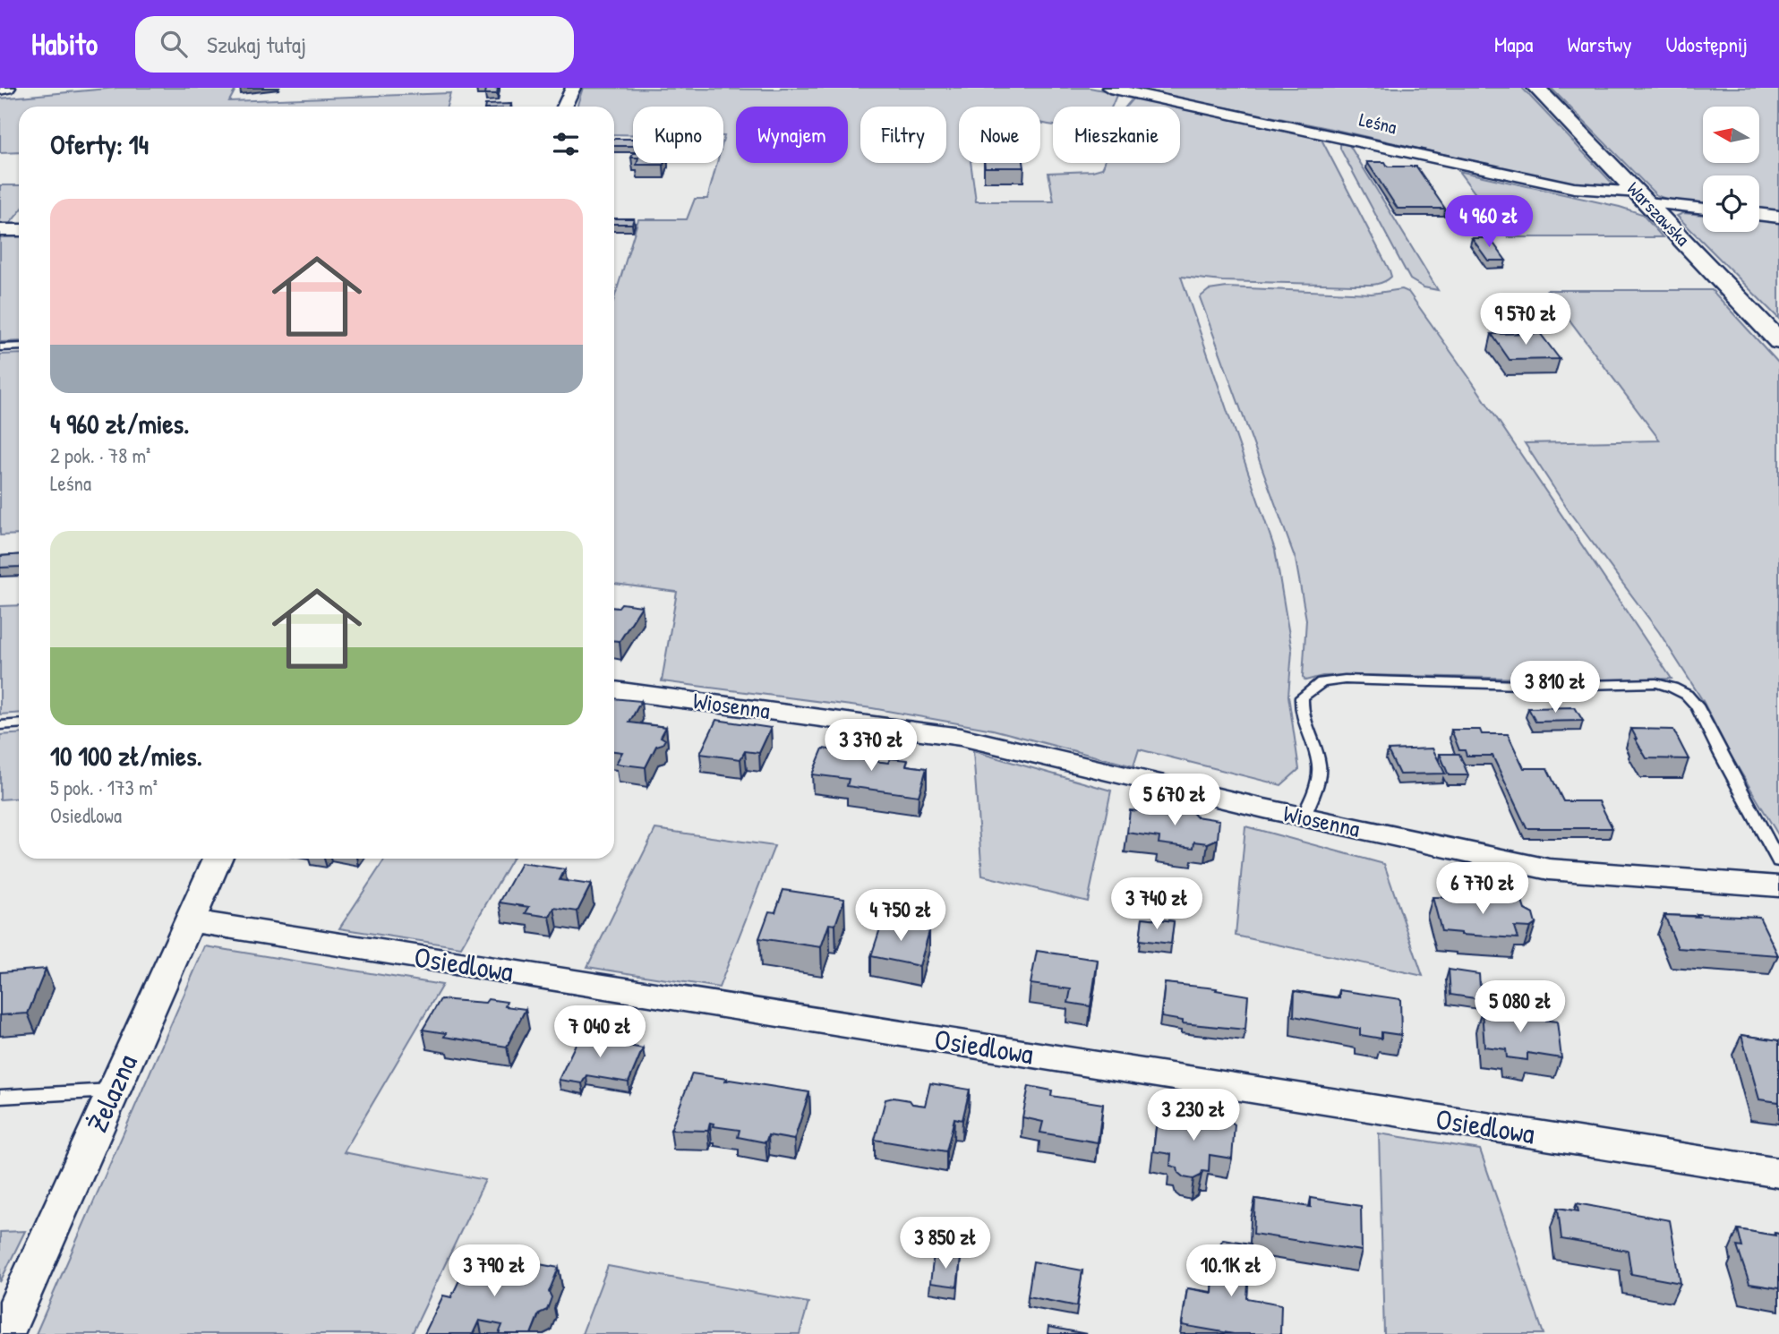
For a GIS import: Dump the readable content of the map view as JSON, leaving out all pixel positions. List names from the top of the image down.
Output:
{
  "streets": {
    "street": [
      "Leśna",
      "Warszawska",
      "Wiosenna",
      "Osiedlowa",
      "Żelazna"
    ]
  },
  "crossings": [
    ["Leśna", "Warszawska"],
    ["Osiedlowa", "Żelazna"]
  ],
  "north": "left",
  "page": {
    "header": "Habito",
    "search": "Szukaj tutaj",
    "nav": ["Mapa", "Warstwy", "Udostępnij"],
    "chip": [
      "Kupno",
      "Wynajem",
      "Filtry",
      "Nowe",
      "Mieszkanie"
    ],
    "heading": "Oferty: 14",
    "list": [
      {
        "name": "4 960 zł/mies.",
        "note": "2 pok. · 78 m² · Leśna"
      },
      {
        "name": "10 100 zł/mies.",
        "note": "5 pok. · 173 m² · Osiedlowa"
      }
    ],
    "price": [
      "4 960 zł",
      "9 570 zł",
      "3 810 zł",
      "3 370 zł",
      "5 670 zł",
      "6 770 zł",
      "3 740 zł",
      "4 750 zł",
      "5 080 zł",
      "7 040 zł",
      "3 230 zł",
      "3 850 zł",
      "3 790 zł",
      "10.1K zł"
    ]
  }
}
